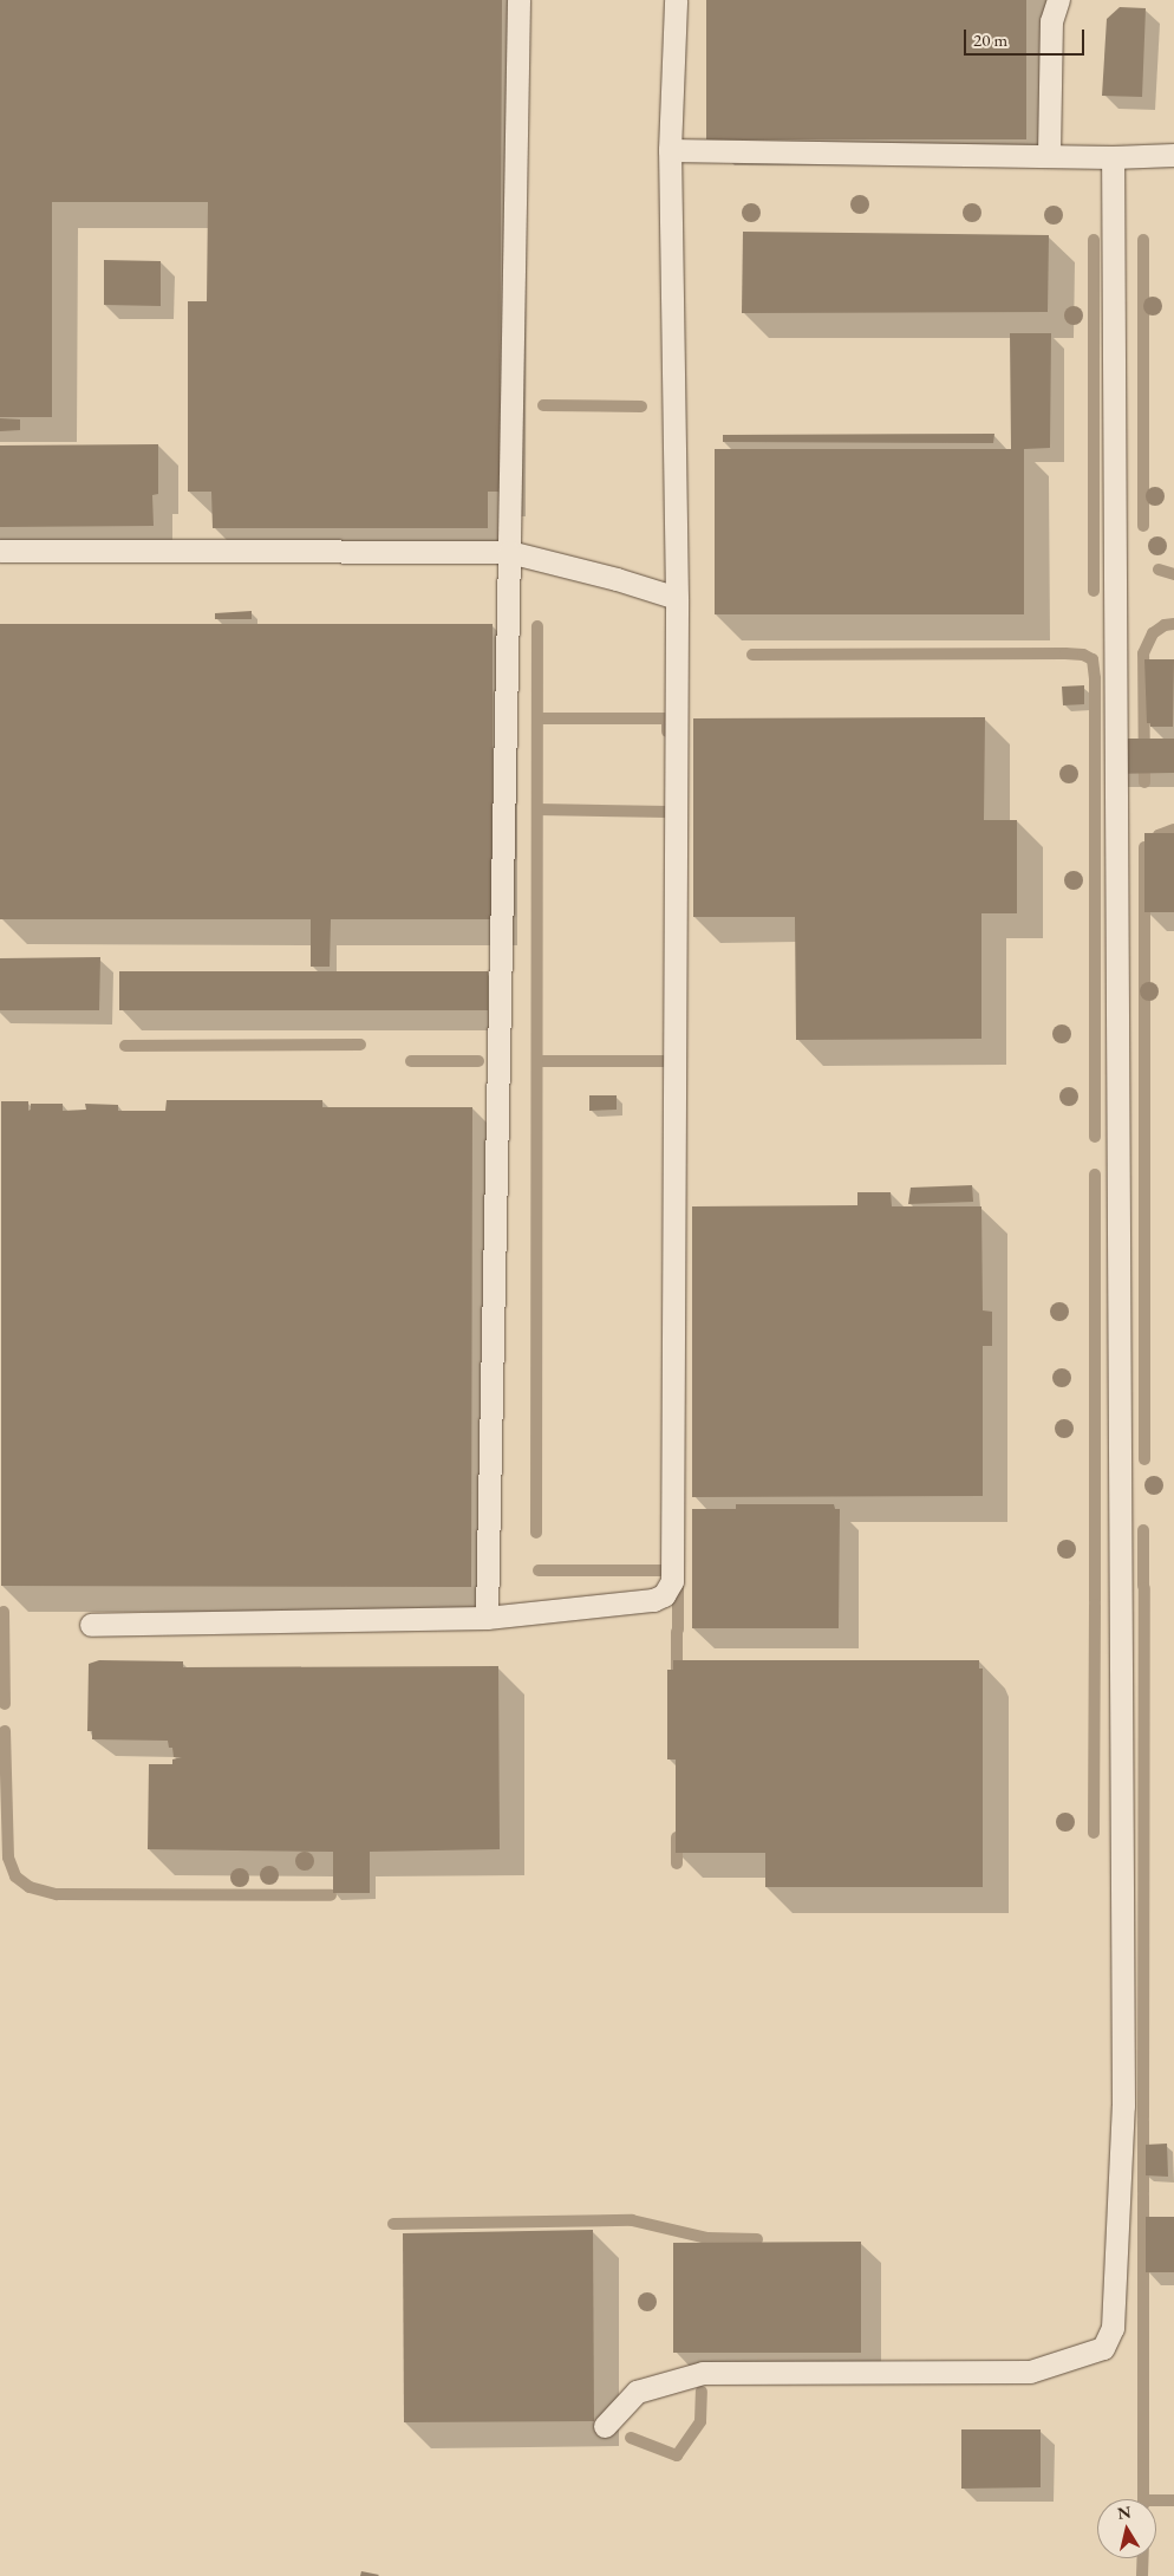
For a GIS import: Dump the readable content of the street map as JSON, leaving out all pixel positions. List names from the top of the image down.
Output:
{
  "scale_bar": "20 m",
  "north": "top"
}
